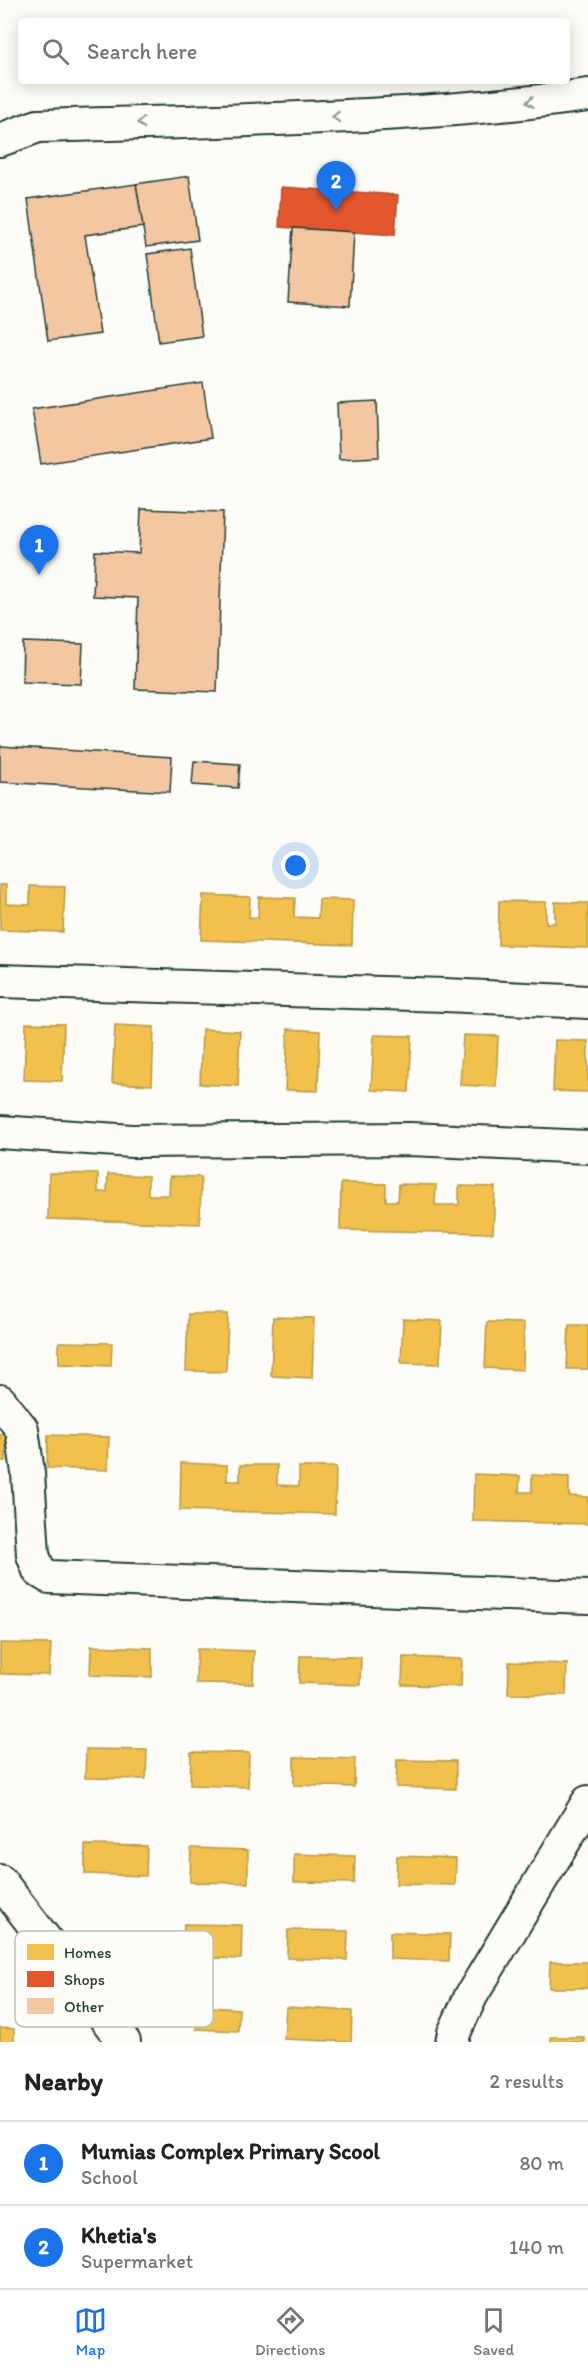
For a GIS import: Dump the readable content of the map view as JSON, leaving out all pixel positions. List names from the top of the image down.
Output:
{
  "legend": ["Homes", "Shops", "Other"],
  "page": {
    "search": "Search here",
    "pins": ["2", "1"],
    "heading": ["Nearby", "2 results"],
    "list": [
      {
        "mark": "1",
        "name": "Mumias Complex Primary Scool",
        "note": "School",
        "value": "80 m"
      },
      {
        "mark": "2",
        "name": "Khetia's",
        "note": "Supermarket",
        "value": "140 m"
      }
    ],
    "nav": ["Map", "Directions", "Saved"]
  }
}
